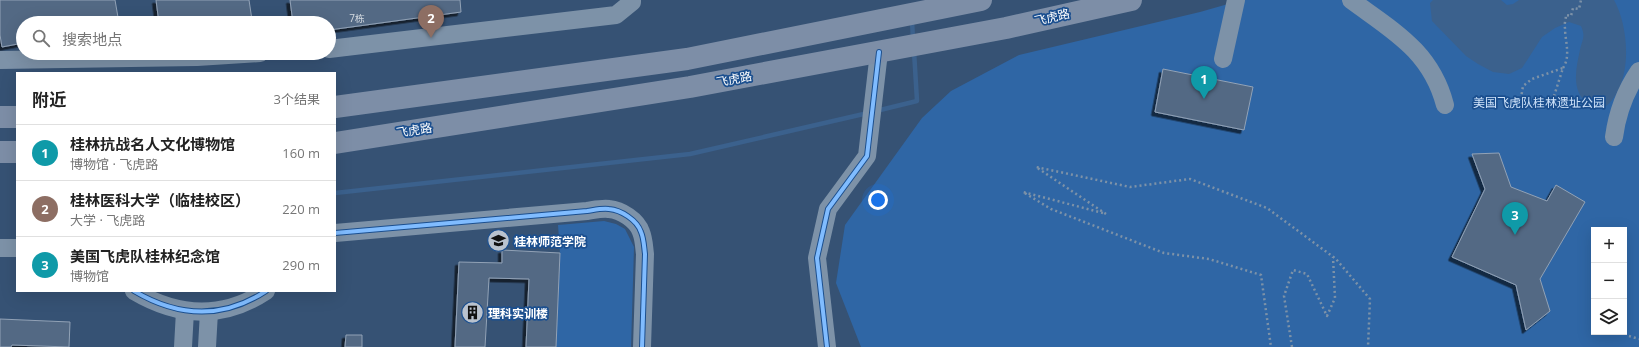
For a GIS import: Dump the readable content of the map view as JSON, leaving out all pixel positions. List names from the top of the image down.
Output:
{
  "streets": {
    "main road": ["飞虎路"]
  },
  "parks": ["美国飞虎队桂林遗址公园"],
  "places": {
    "school or university": ["桂林师范学院"],
    "building": ["理科实训楼"]
  },
  "house_numbers": ["7栋"],
  "page": {
    "pins": ["2", "1", "3"],
    "search": "搜索地点",
    "heading": ["附近", "3个结果"],
    "list": [
      {
        "mark": "1",
        "name": "桂林抗战名人文化博物馆",
        "note": "博物馆 · 飞虎路",
        "value": "160 m"
      },
      {
        "mark": "2",
        "name": "桂林医科大学（临桂校区）",
        "note": "大学 · 飞虎路",
        "value": "220 m"
      },
      {
        "mark": "3",
        "name": "美国飞虎队桂林纪念馆",
        "note": "博物馆",
        "value": "290 m"
      }
    ],
    "map_buttons": ["+", "−"]
  }
}
